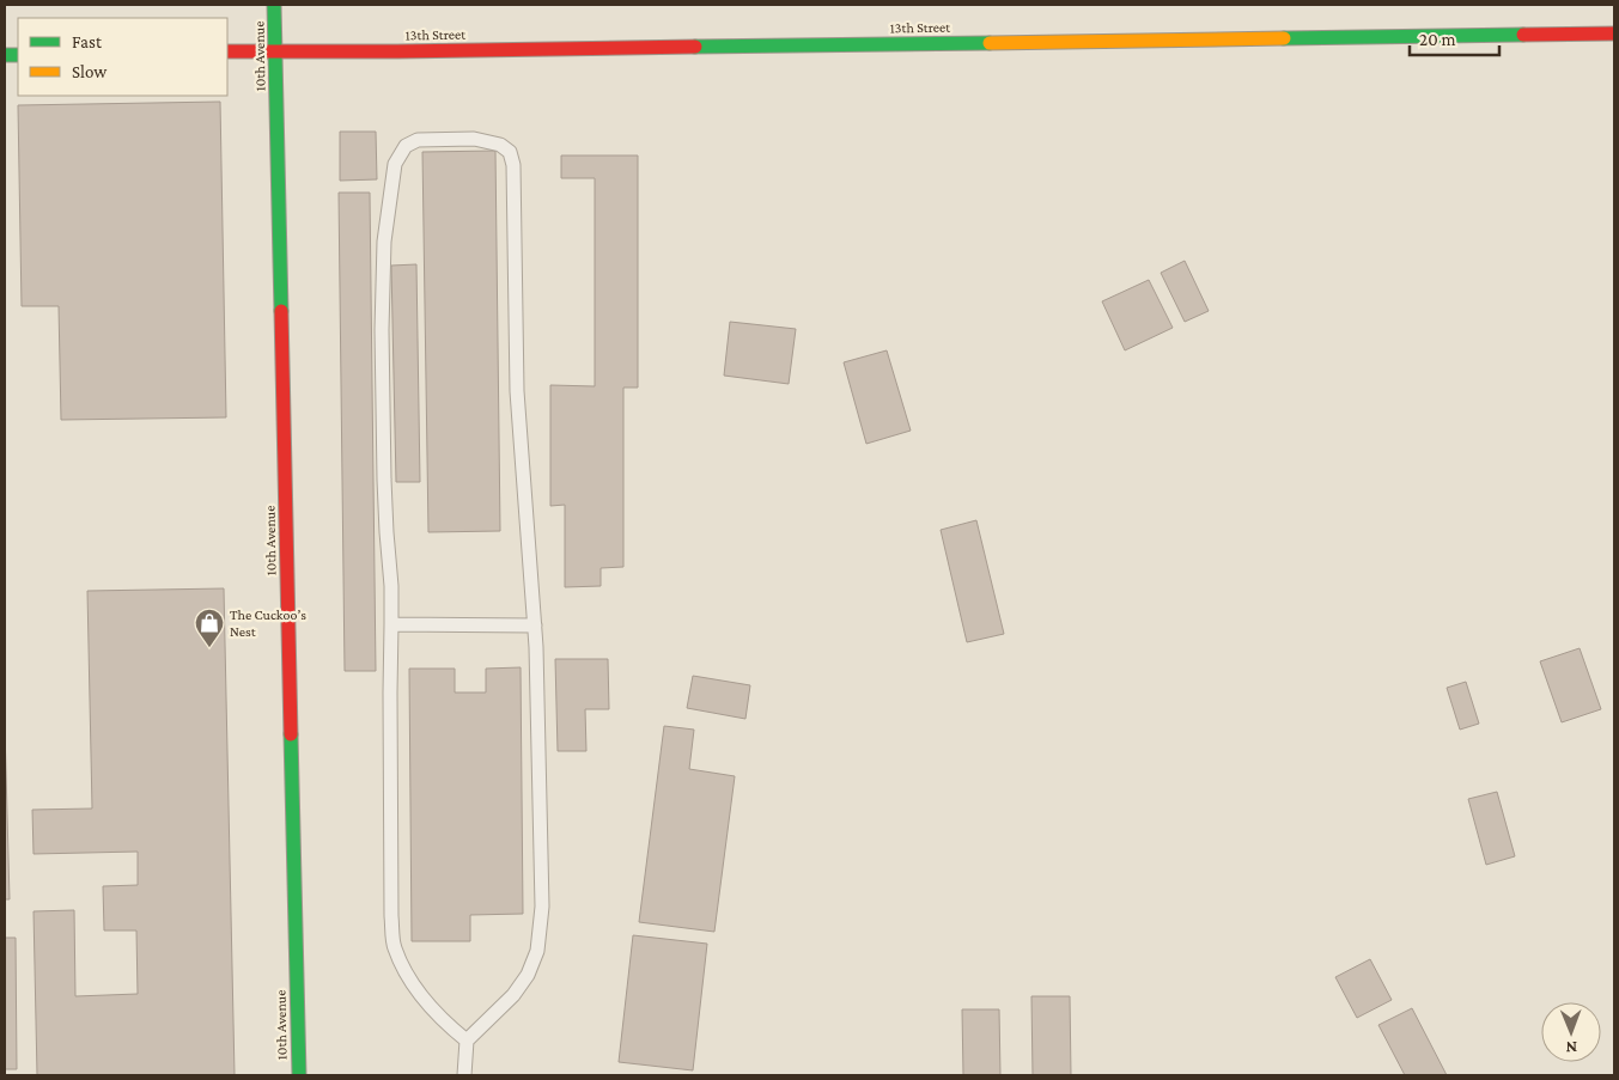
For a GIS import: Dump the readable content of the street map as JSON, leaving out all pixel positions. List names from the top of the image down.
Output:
{
  "streets": {
    "main road": ["13th Street", "10th Avenue"]
  },
  "crossings": [
    ["13th Street", "10th Avenue"]
  ],
  "places": {
    "shop": ["The Cuckoo’s Nest"]
  },
  "legend": ["Fast", "Slow"],
  "scale_bar": "20 m",
  "north": "bottom"
}
